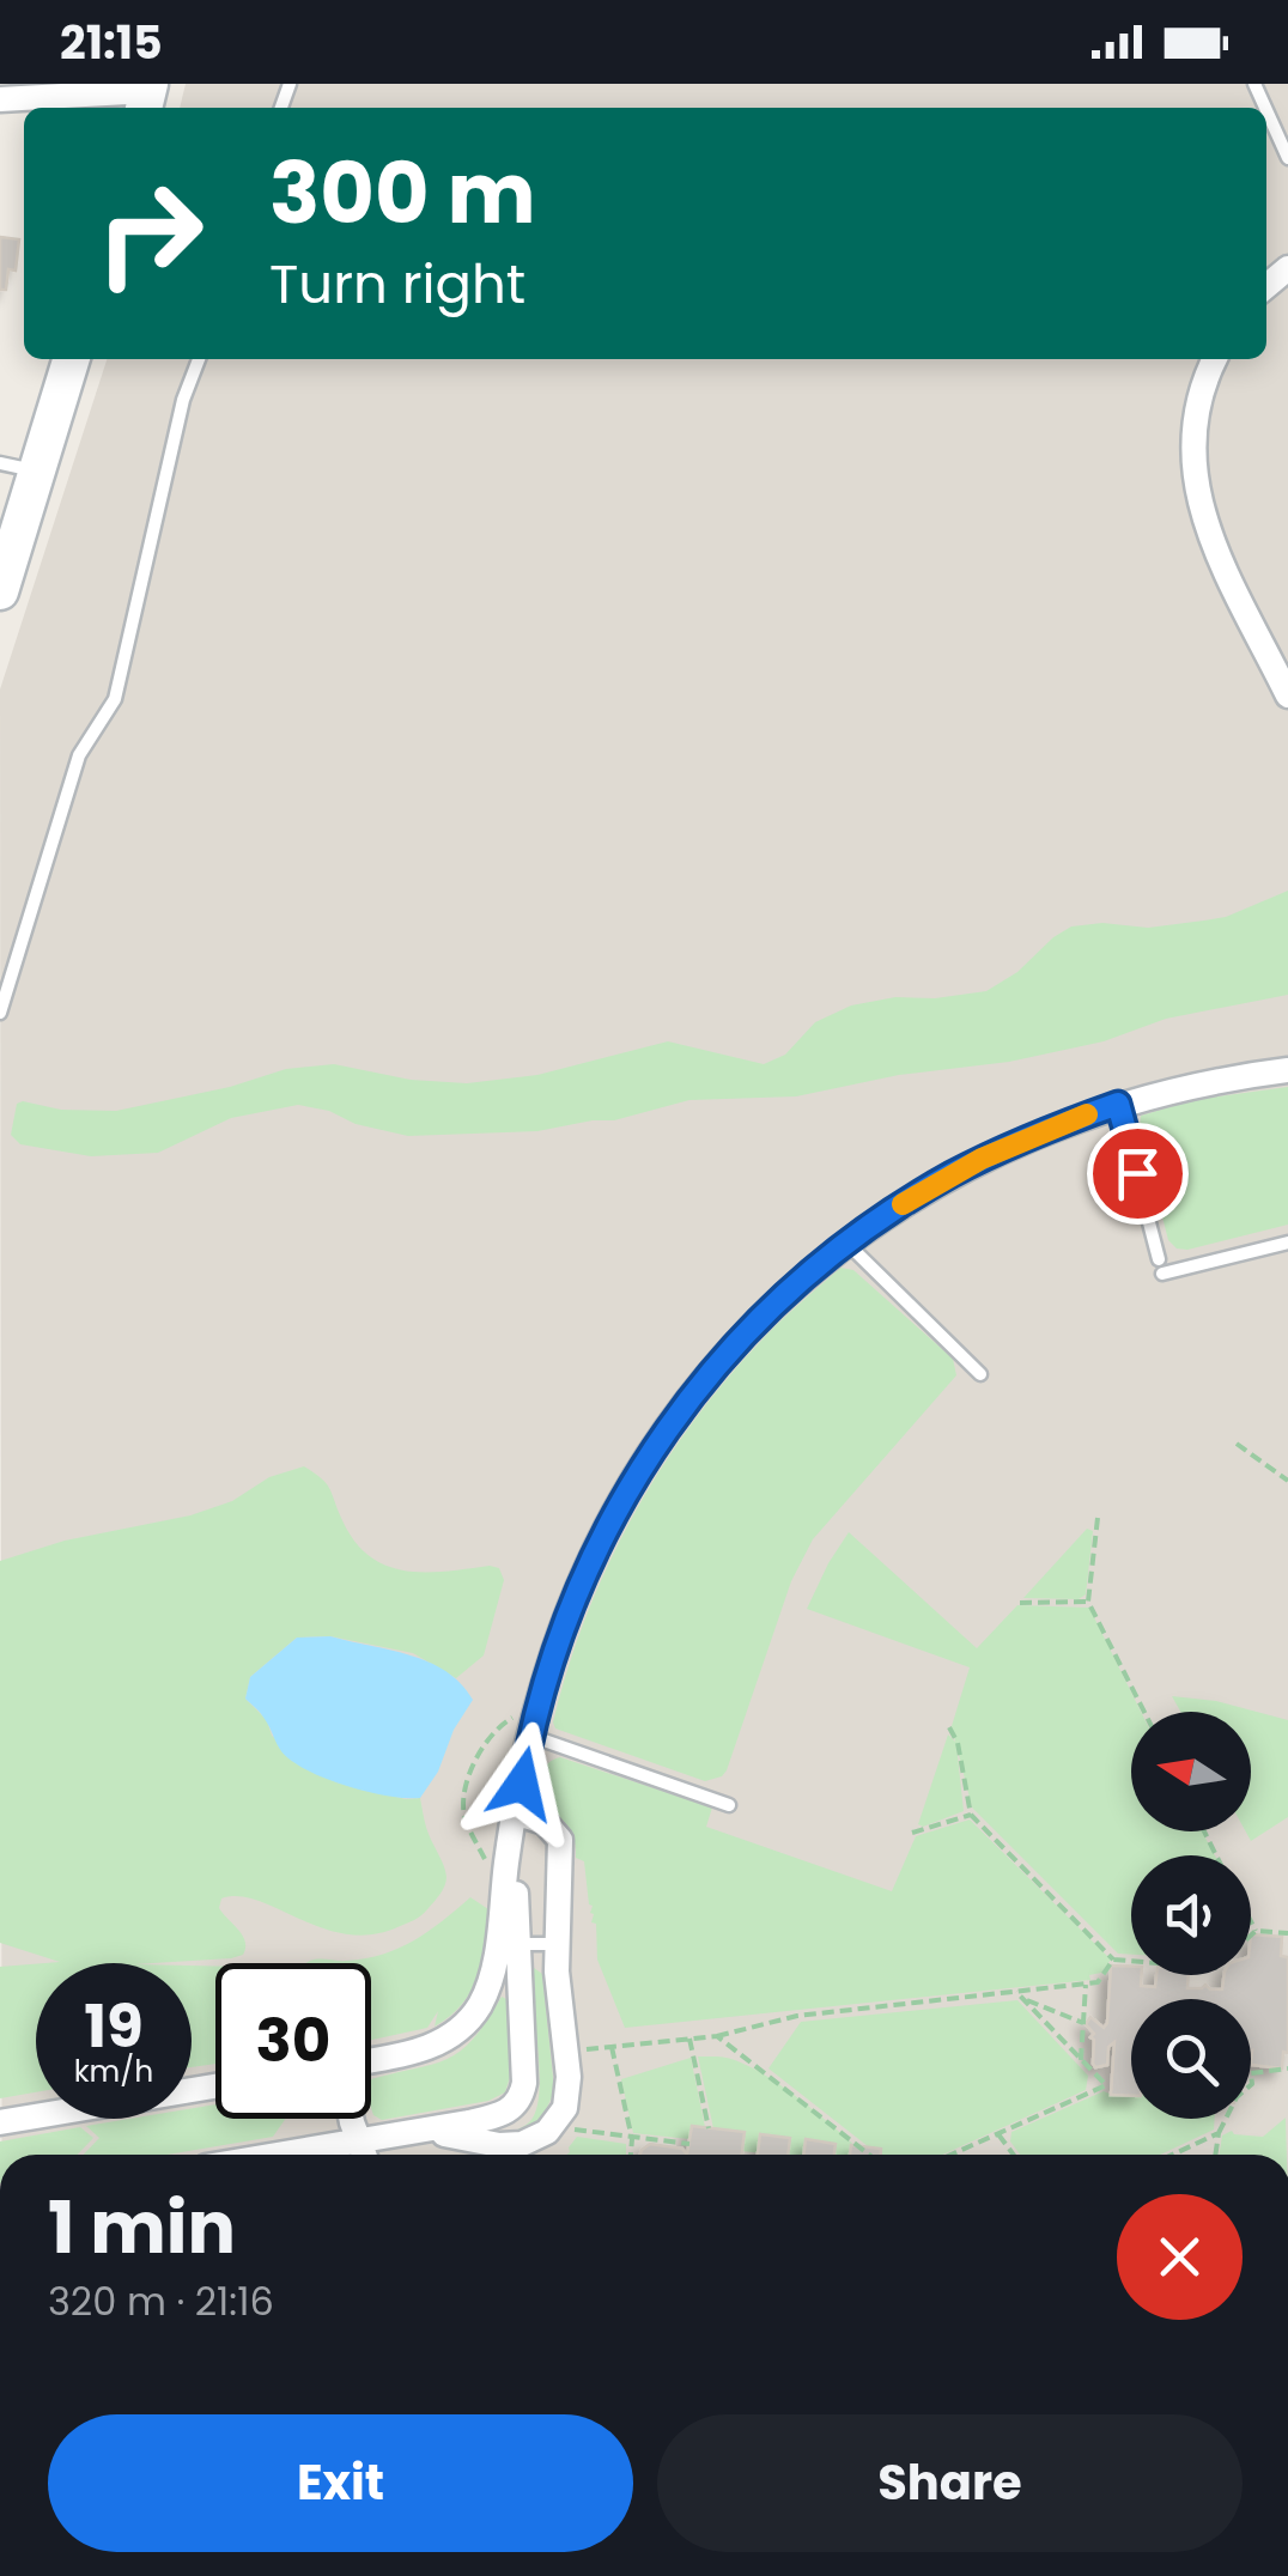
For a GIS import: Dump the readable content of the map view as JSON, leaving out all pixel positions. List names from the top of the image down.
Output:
{
  "north": "left",
  "page": {
    "status": "21:15",
    "turn": ["300 m", "Turn right"],
    "speed": "19 km/h",
    "limit": "30",
    "heading": ["1 min", "320 m · 21:16"],
    "buttons": ["Exit", "Share"]
  }
}
